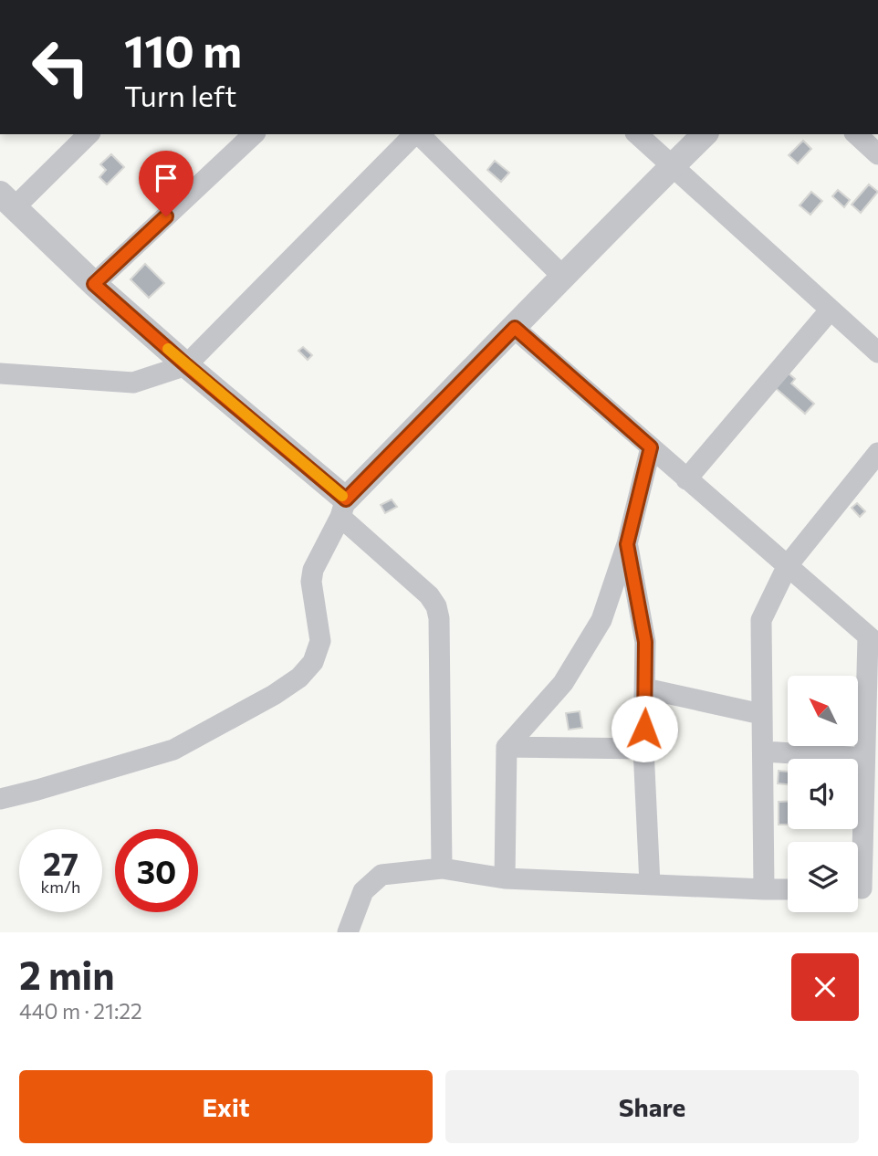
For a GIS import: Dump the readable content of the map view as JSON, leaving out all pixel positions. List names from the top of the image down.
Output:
{
  "north": "top left",
  "page": {
    "turn": ["110 m", "Turn left"],
    "speed": "27 km/h",
    "limit": "30",
    "heading": ["2 min", "440 m · 21:22"],
    "buttons": ["Exit", "Share"]
  }
}
